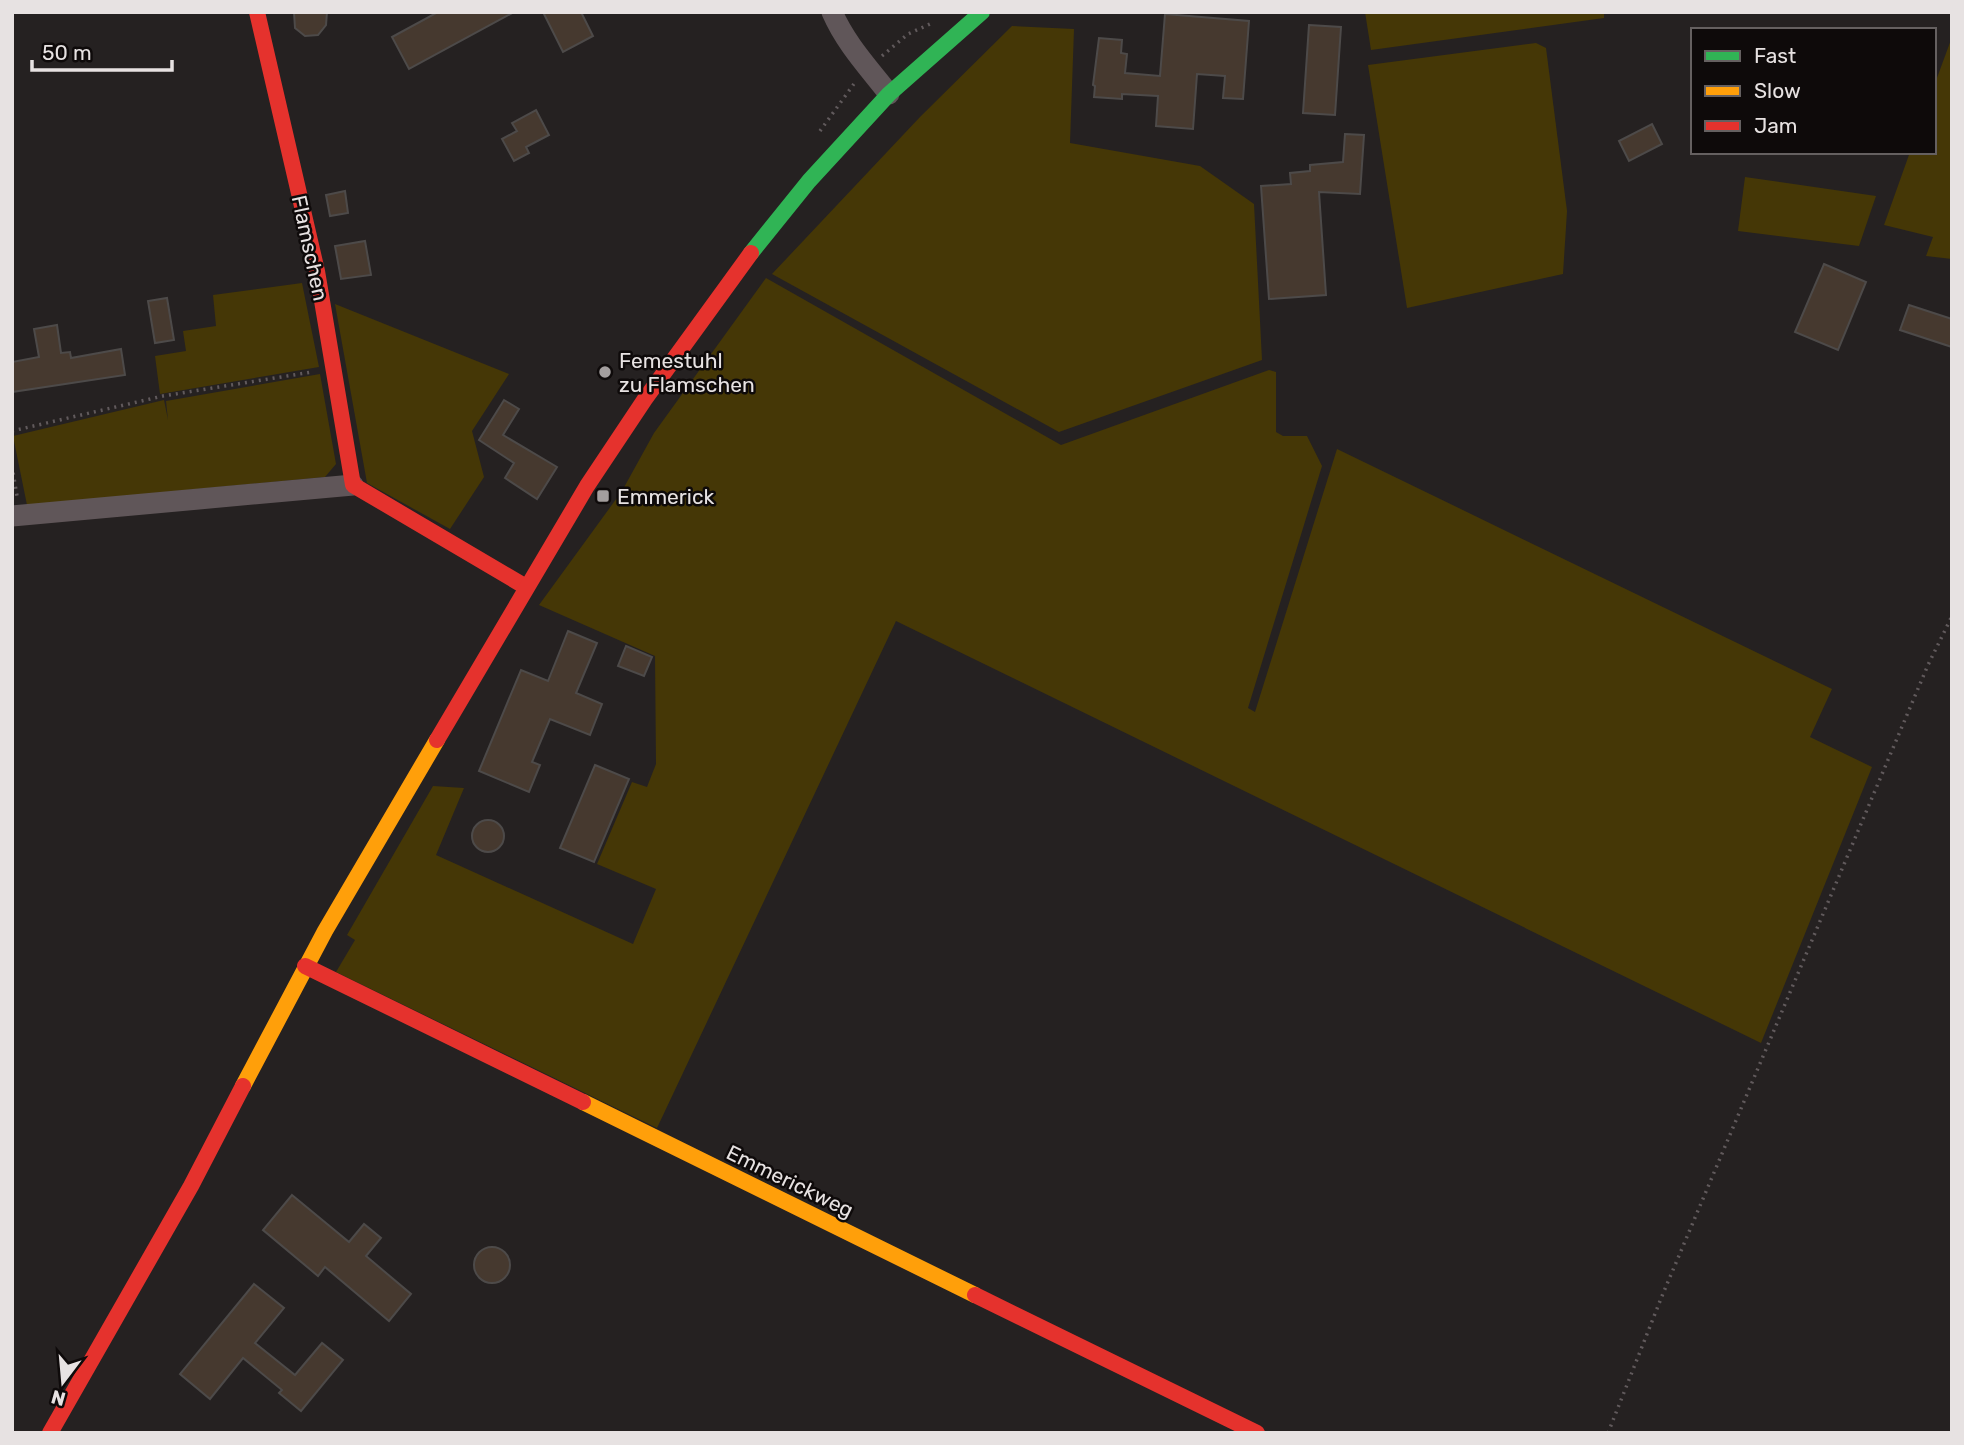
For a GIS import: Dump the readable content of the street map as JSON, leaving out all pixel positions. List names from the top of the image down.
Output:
{
  "streets": {
    "street": ["Flamschen", "Emmerickweg"]
  },
  "places": {
    "other": ["Femestuhl zu Flamschen"],
    "transit": ["Emmerick"]
  },
  "legend": ["Fast", "Slow", "Jam"],
  "scale_bar": "50 m",
  "north": "bottom"
}
